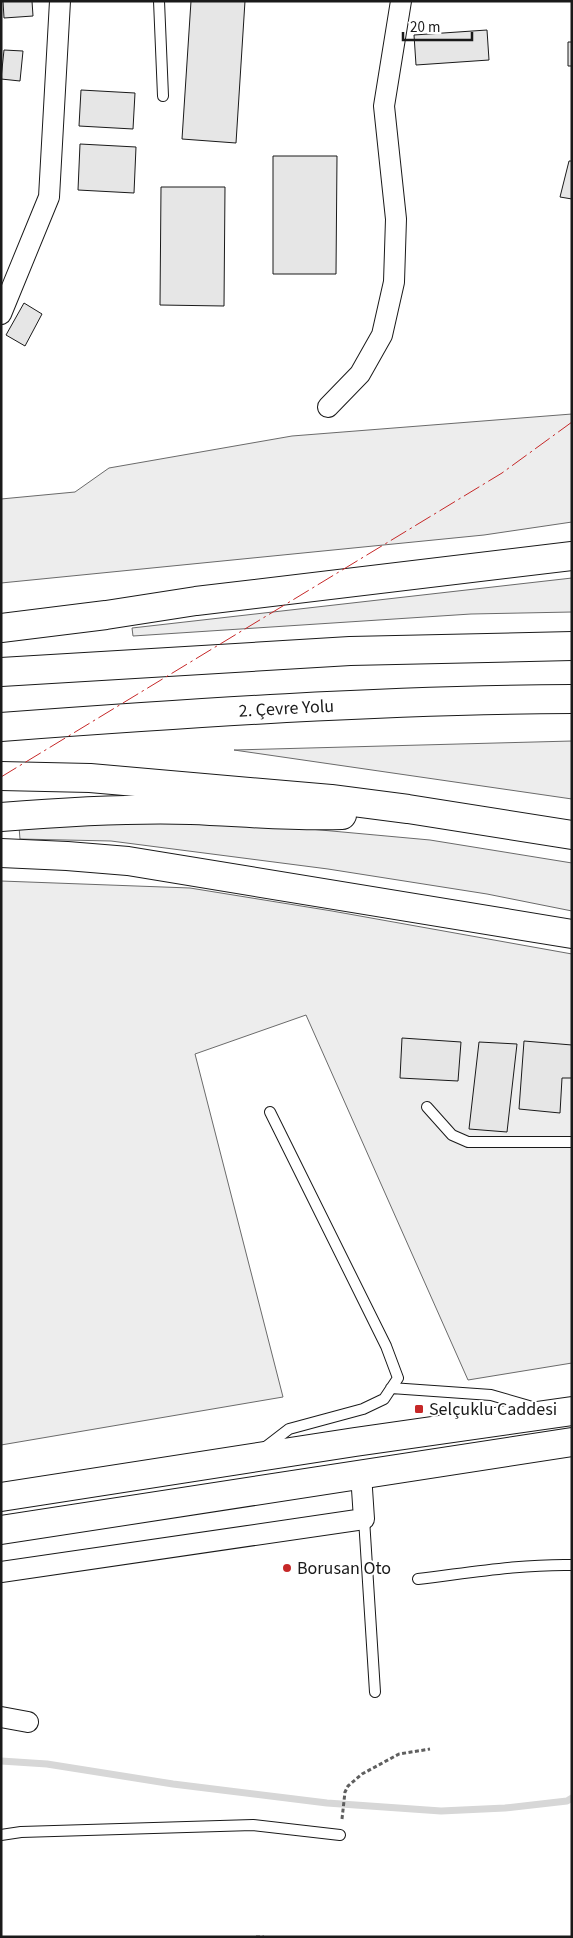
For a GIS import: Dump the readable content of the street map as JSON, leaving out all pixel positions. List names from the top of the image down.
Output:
{
  "streets": {
    "main road": ["2. Çevre Yolu"]
  },
  "places": {
    "transit": ["Selçuklu Caddesi"],
    "other": ["Borusan Oto"]
  },
  "scale_bar": "20 m"
}
